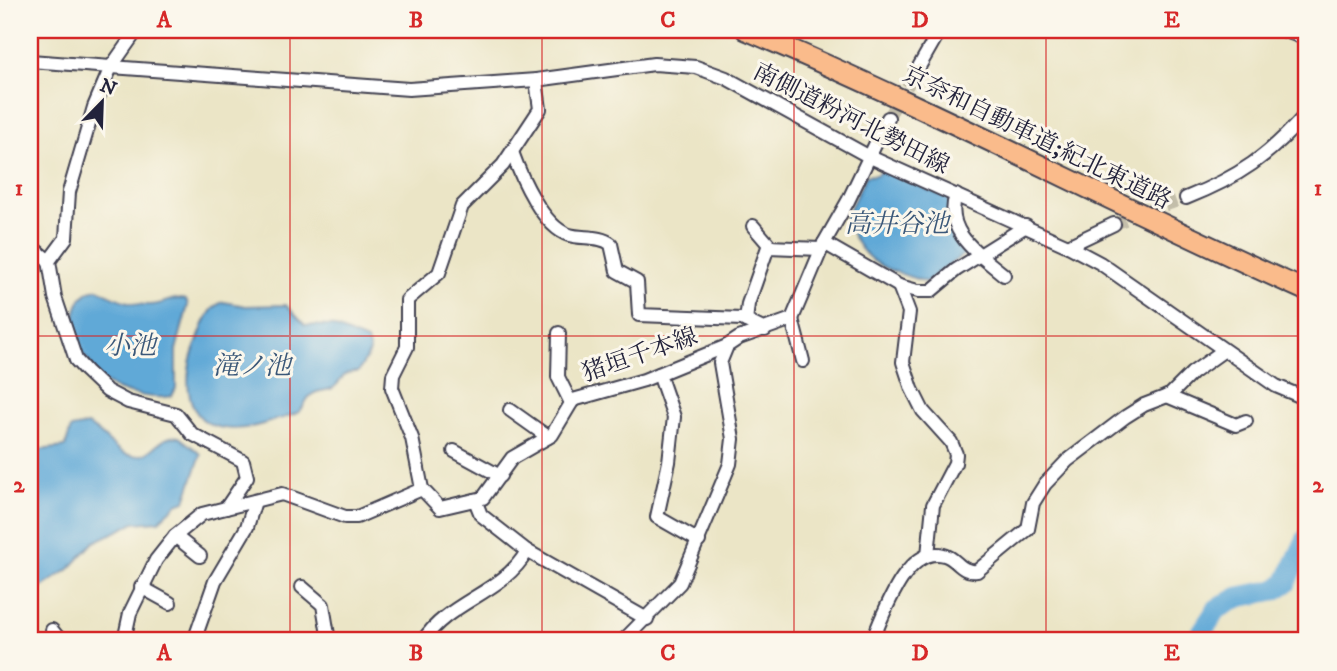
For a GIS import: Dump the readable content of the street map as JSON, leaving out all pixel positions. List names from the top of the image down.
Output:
{
  "streets": {
    "highway": ["京奈和自動車道;紀北東道路"],
    "street": ["南側道粉河北勢田線", "猪垣千本線"]
  },
  "water": ["高井谷池", "小池", "滝ノ池"],
  "north": "top right",
  "grid": {
    "columns": [
      "A",
      "B",
      "C",
      "D",
      "E"
    ],
    "rows": ["1", "2"]
  }
}
